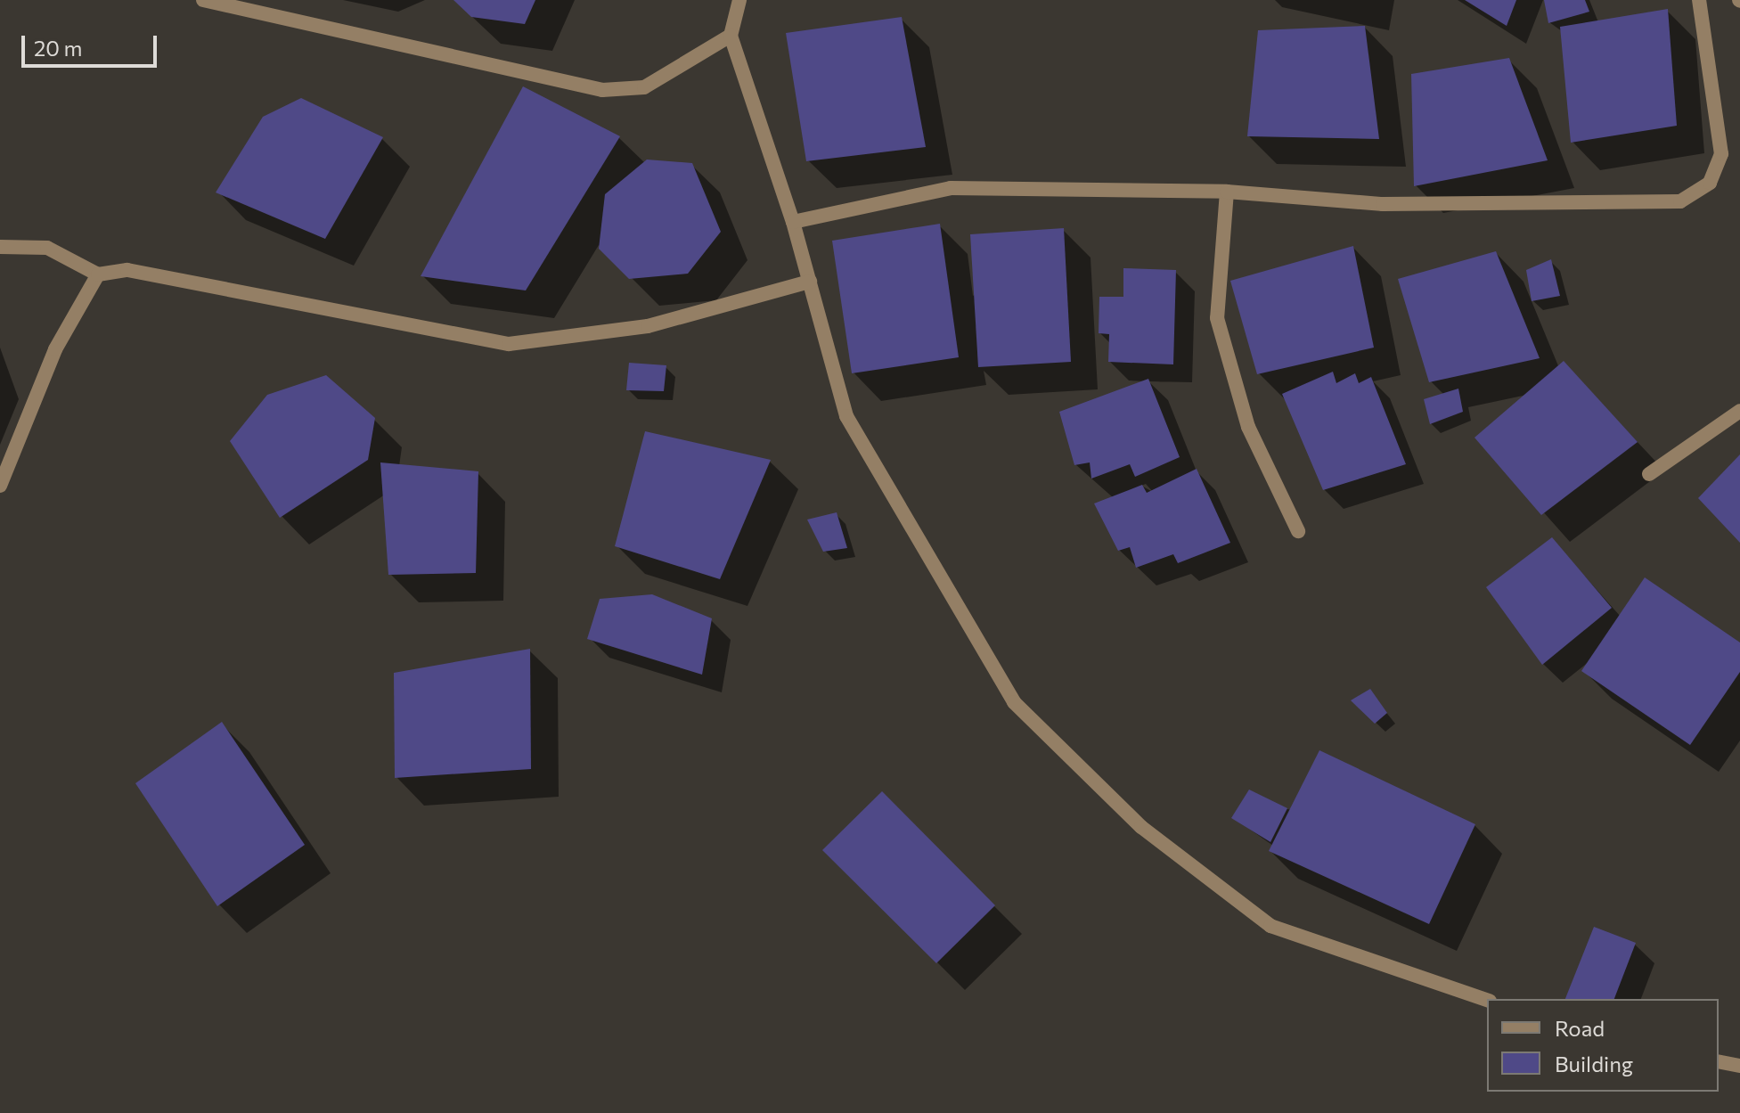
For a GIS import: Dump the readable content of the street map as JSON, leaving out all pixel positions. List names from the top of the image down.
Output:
{
  "legend": ["Road", "Building"],
  "scale_bar": "20 m"
}
